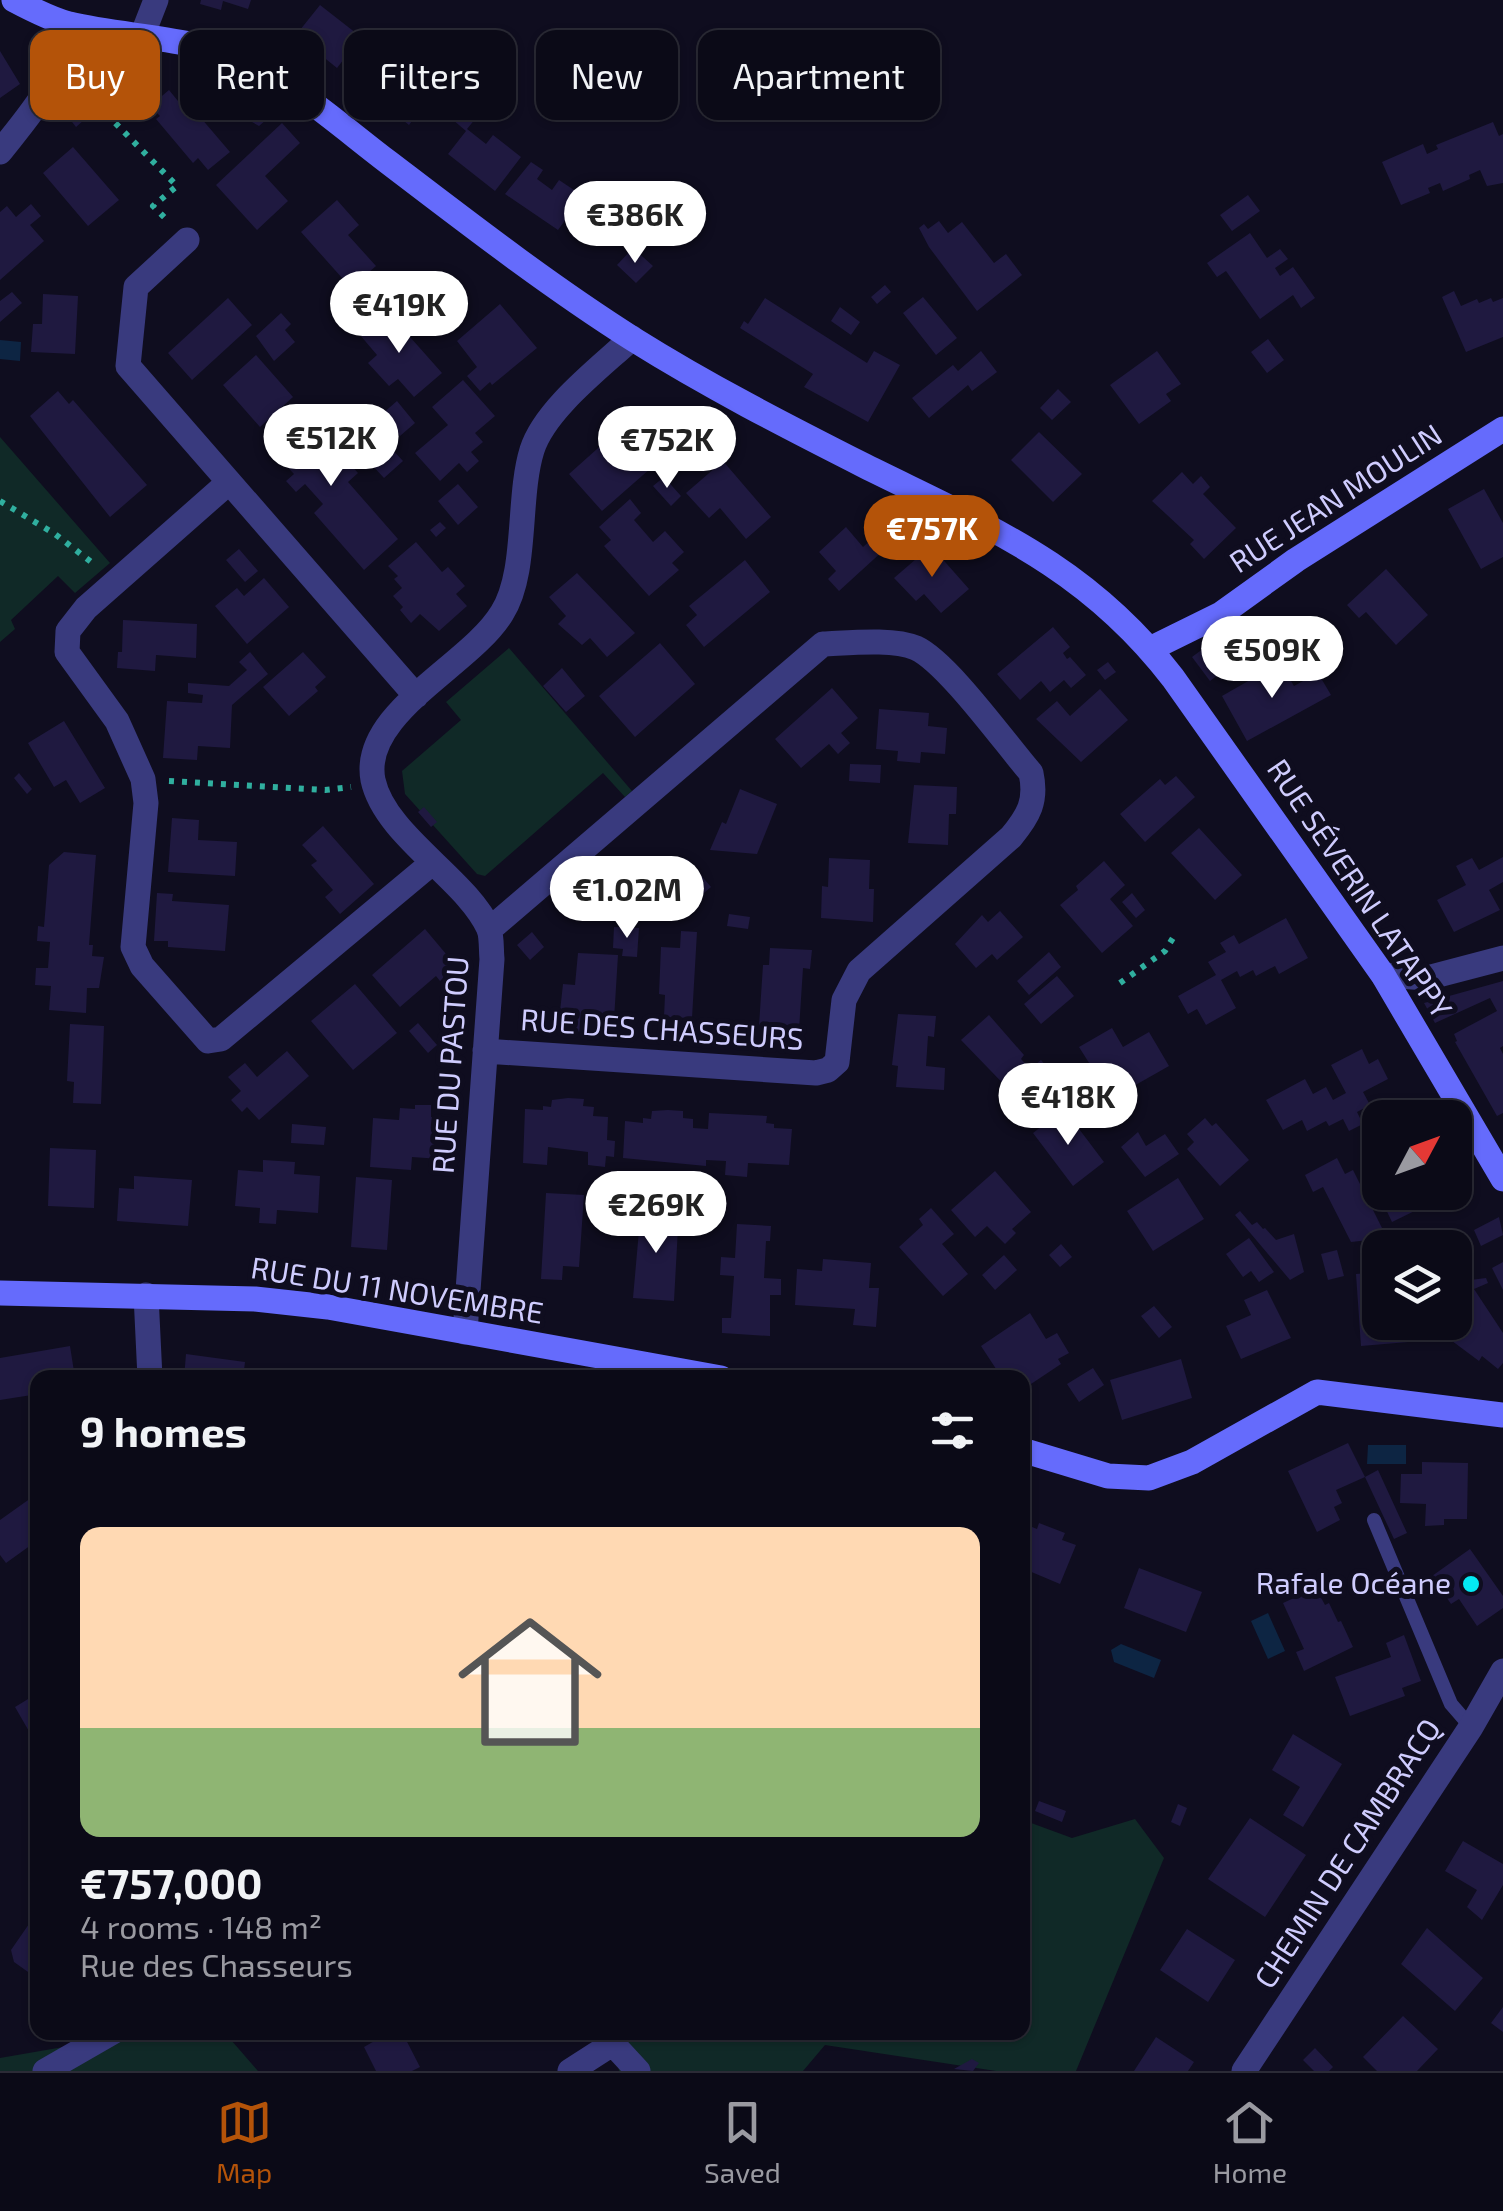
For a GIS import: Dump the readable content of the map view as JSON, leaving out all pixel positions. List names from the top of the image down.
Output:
{
  "streets": {
    "street": [
      "RUE JEAN MOULIN",
      "RUE SÉVERIN LATAPPY",
      "RUE DES CHASSEURS",
      "RUE DU PASTOU",
      "RUE DU 11 NOVEMBRE",
      "CHEMIN DE CAMBRACQ"
    ]
  },
  "crossings": [
    ["RUE JEAN MOULIN", "RUE SÉVERIN LATAPPY"],
    ["RUE DES CHASSEURS", "RUE DU PASTOU"],
    ["RUE DU PASTOU", "RUE DU 11 NOVEMBRE"]
  ],
  "places": ["Rafale Océane"],
  "north": "top right",
  "page": {
    "chip": [
      "Buy",
      "Rent",
      "Filters",
      "New",
      "Apartment"
    ],
    "price": [
      "€386K",
      "€419K",
      "€512K",
      "€752K",
      "€757K",
      "€509K",
      "€1.02M",
      "€418K",
      "€269K"
    ],
    "heading": "9 homes",
    "list": [
      {
        "name": "€757,000",
        "note": "4 rooms · 148 m² · Rue des Chasseurs"
      }
    ],
    "tabs": ["Map", "Saved", "Home"]
  }
}
